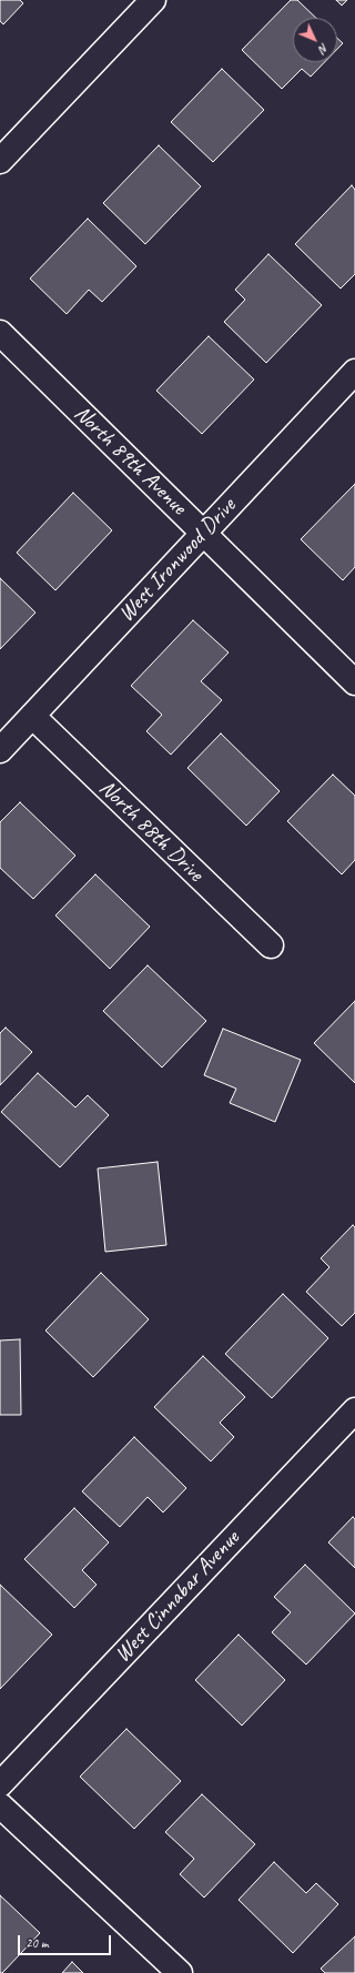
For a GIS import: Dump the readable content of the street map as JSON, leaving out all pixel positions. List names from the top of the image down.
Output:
{
  "streets": {
    "street": [
      "North 89th Avenue",
      "West Ironwood Drive",
      "North 88th Drive",
      "West Cinnabar Avenue"
    ]
  },
  "crossings": [
    ["North 89th Avenue", "West Ironwood Drive"],
    ["West Ironwood Drive", "North 88th Drive"]
  ],
  "scale_bar": "20 m",
  "north": "bottom right"
}
